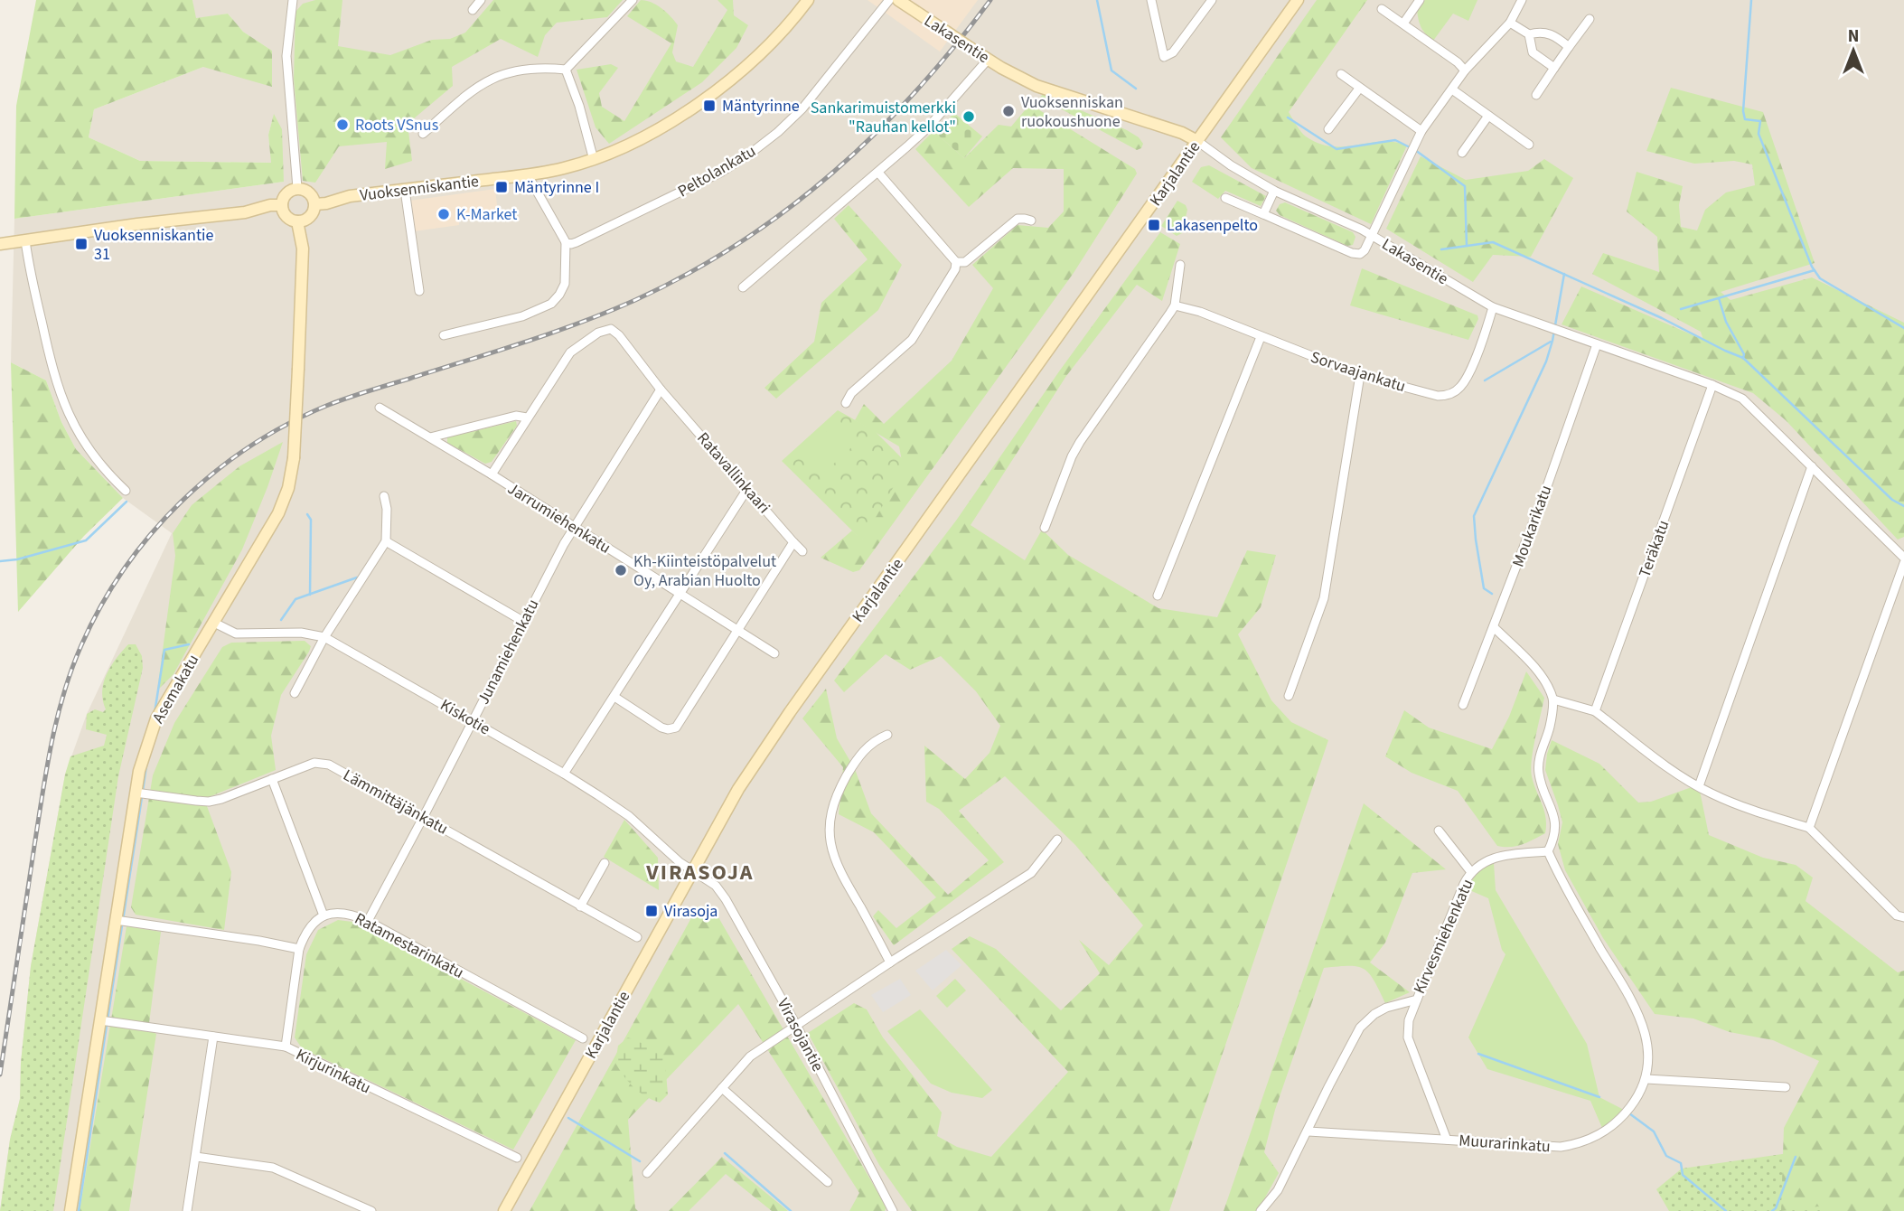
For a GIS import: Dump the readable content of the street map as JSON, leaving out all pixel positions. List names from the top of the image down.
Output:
{
  "streets": {
    "street": [
      "Lakasentie",
      "Peltolankatu",
      "Karjalantie",
      "Vuoksenniskantie",
      "Sorvaajankatu",
      "Ratavallinkaari",
      "Jarrumiehenkatu",
      "Moukarikatu",
      "Teräkatu",
      "Junamiehenkatu",
      "Asemakatu",
      "Kiskotie",
      "Lämmittäjänkatu",
      "Kirvesmiehenkatu",
      "Ratamestarinkatu",
      "Virasojantie",
      "Kirjurinkatu",
      "Muurarinkatu"
    ]
  },
  "crossings": [
    ["Lakasentie", "Karjalantie"],
    ["Lakasentie", "Sorvaajankatu"],
    ["Lakasentie", "Moukarikatu"],
    ["Lakasentie", "Teräkatu"],
    ["Karjalantie", "Kiskotie"],
    ["Karjalantie", "Virasojantie"],
    ["Vuoksenniskantie", "Asemakatu"],
    ["Ratavallinkaari", "Jarrumiehenkatu"],
    ["Ratavallinkaari", "Junamiehenkatu"],
    ["Jarrumiehenkatu", "Junamiehenkatu"],
    ["Junamiehenkatu", "Kiskotie"],
    ["Junamiehenkatu", "Lämmittäjänkatu"],
    ["Junamiehenkatu", "Ratamestarinkatu"],
    ["Asemakatu", "Kiskotie"],
    ["Asemakatu", "Lämmittäjänkatu"],
    ["Asemakatu", "Kirjurinkatu"],
    ["Kiskotie", "Virasojantie"],
    ["Kirvesmiehenkatu", "Muurarinkatu"]
  ],
  "districts": ["VIRASOJA"],
  "places": {
    "transit": [
      "Mäntyrinne",
      "Mäntyrinne I",
      "Lakasenpelto",
      "Vuoksenniskantie 31",
      "Virasoja"
    ],
    "other": [
      "Vuoksenniskan ruokoushuone",
      "Sankarimuistomerkki \"Rauhan kellot\"",
      "Roots VSnus",
      "K-Market",
      "Kh-Kiinteistöpalvelut Oy, Arabian Huolto"
    ]
  },
  "north": "top"
}
